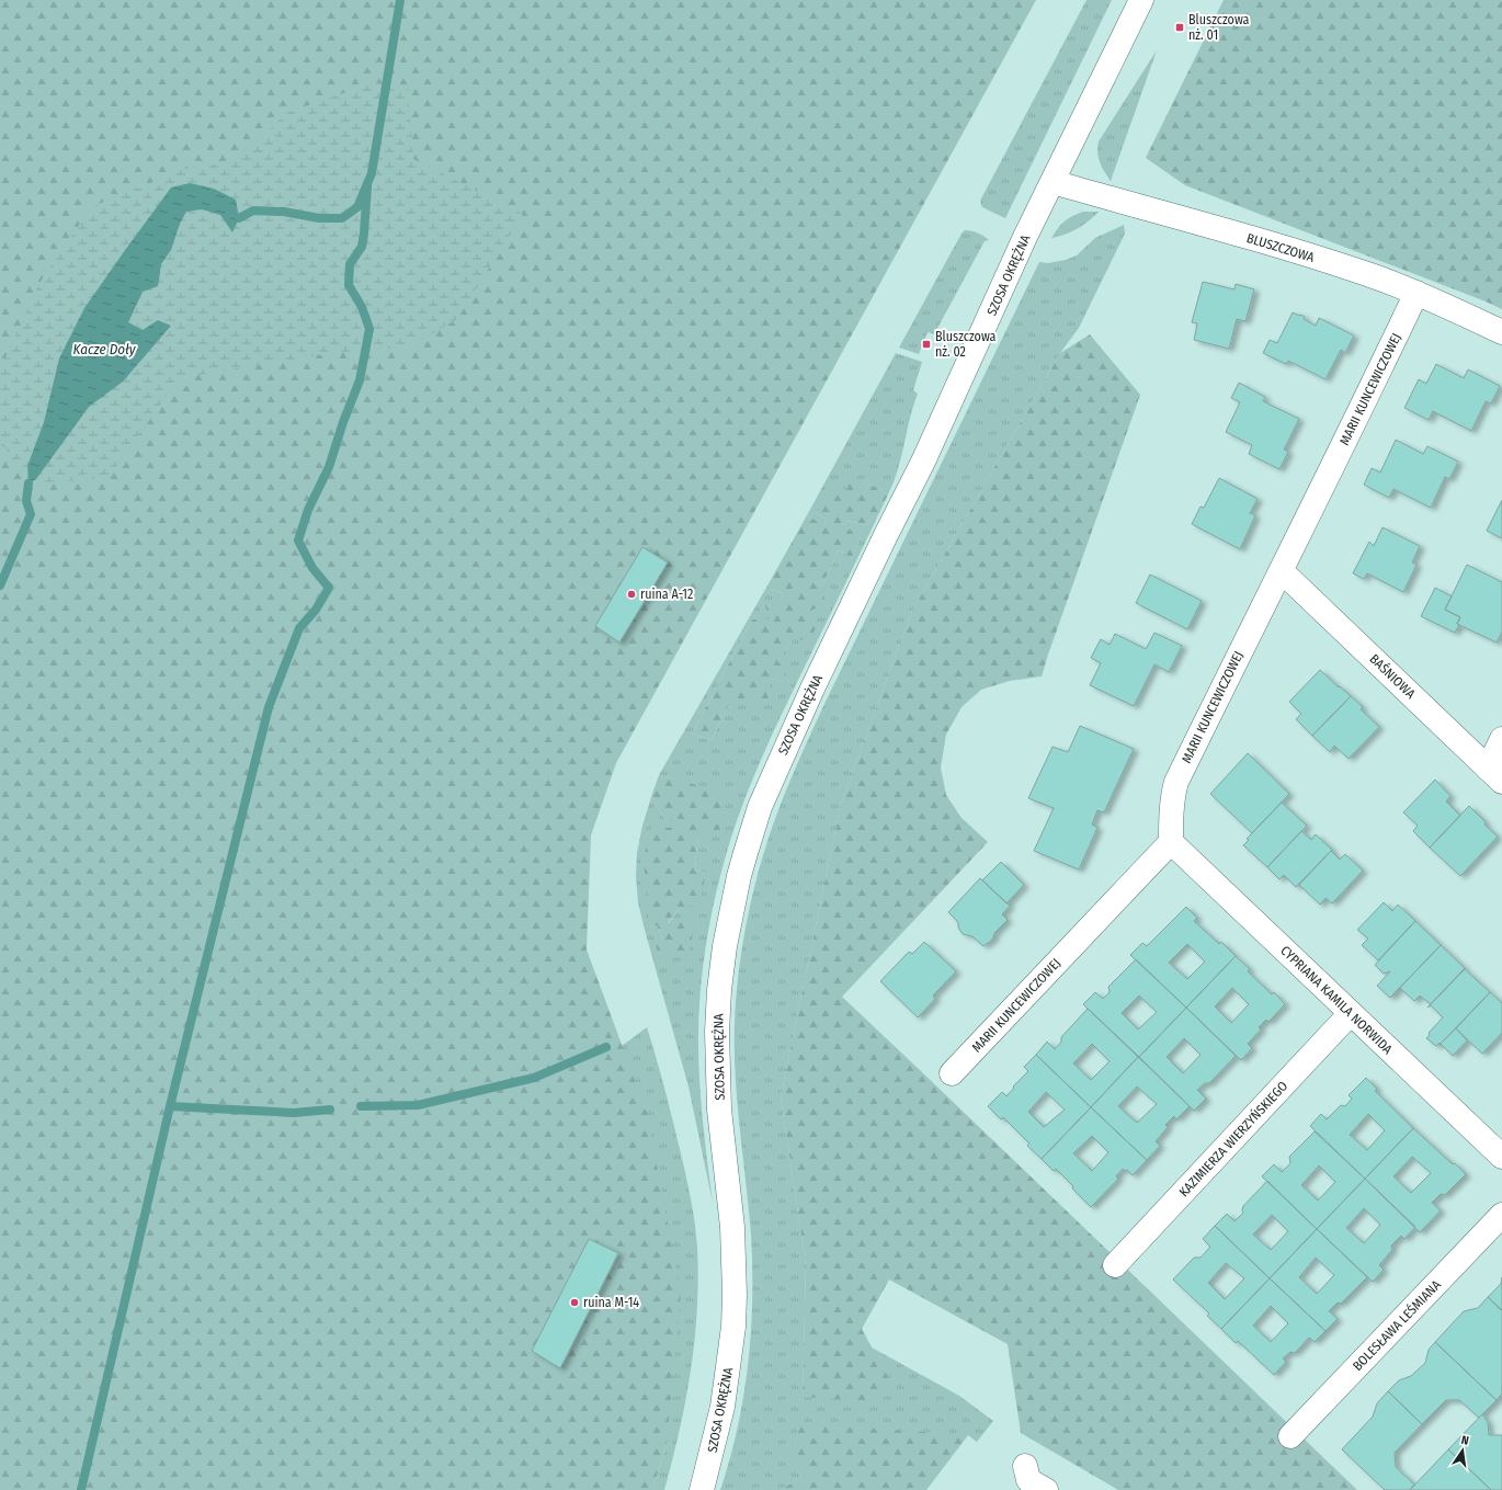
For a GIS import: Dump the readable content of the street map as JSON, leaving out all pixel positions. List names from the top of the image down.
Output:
{
  "streets": {
    "street": [
      "BLUSZCZOWA",
      "SZOSA OKRĘŻNA",
      "MARII KUNCEWICZOWEJ",
      "BAŚNIOWA",
      "CYPRIANA KAMILA NORWIDA",
      "KAZIMIERZA WIERZYŃSKIEGO",
      "BOLESŁAWA LEŚMIANA"
    ]
  },
  "crossings": [
    ["BLUSZCZOWA", "SZOSA OKRĘŻNA"],
    ["BLUSZCZOWA", "MARII KUNCEWICZOWEJ"],
    ["MARII KUNCEWICZOWEJ", "BAŚNIOWA"],
    ["MARII KUNCEWICZOWEJ", "CYPRIANA KAMILA NORWIDA"],
    ["CYPRIANA KAMILA NORWIDA", "KAZIMIERZA WIERZYŃSKIEGO"]
  ],
  "water": ["Kacze Doły"],
  "places": {
    "transit": ["Bluszczowa nż. 01", "Bluszczowa nż. 02"],
    "other": ["ruina A-12", "ruina M-14"]
  },
  "north": "top"
}
